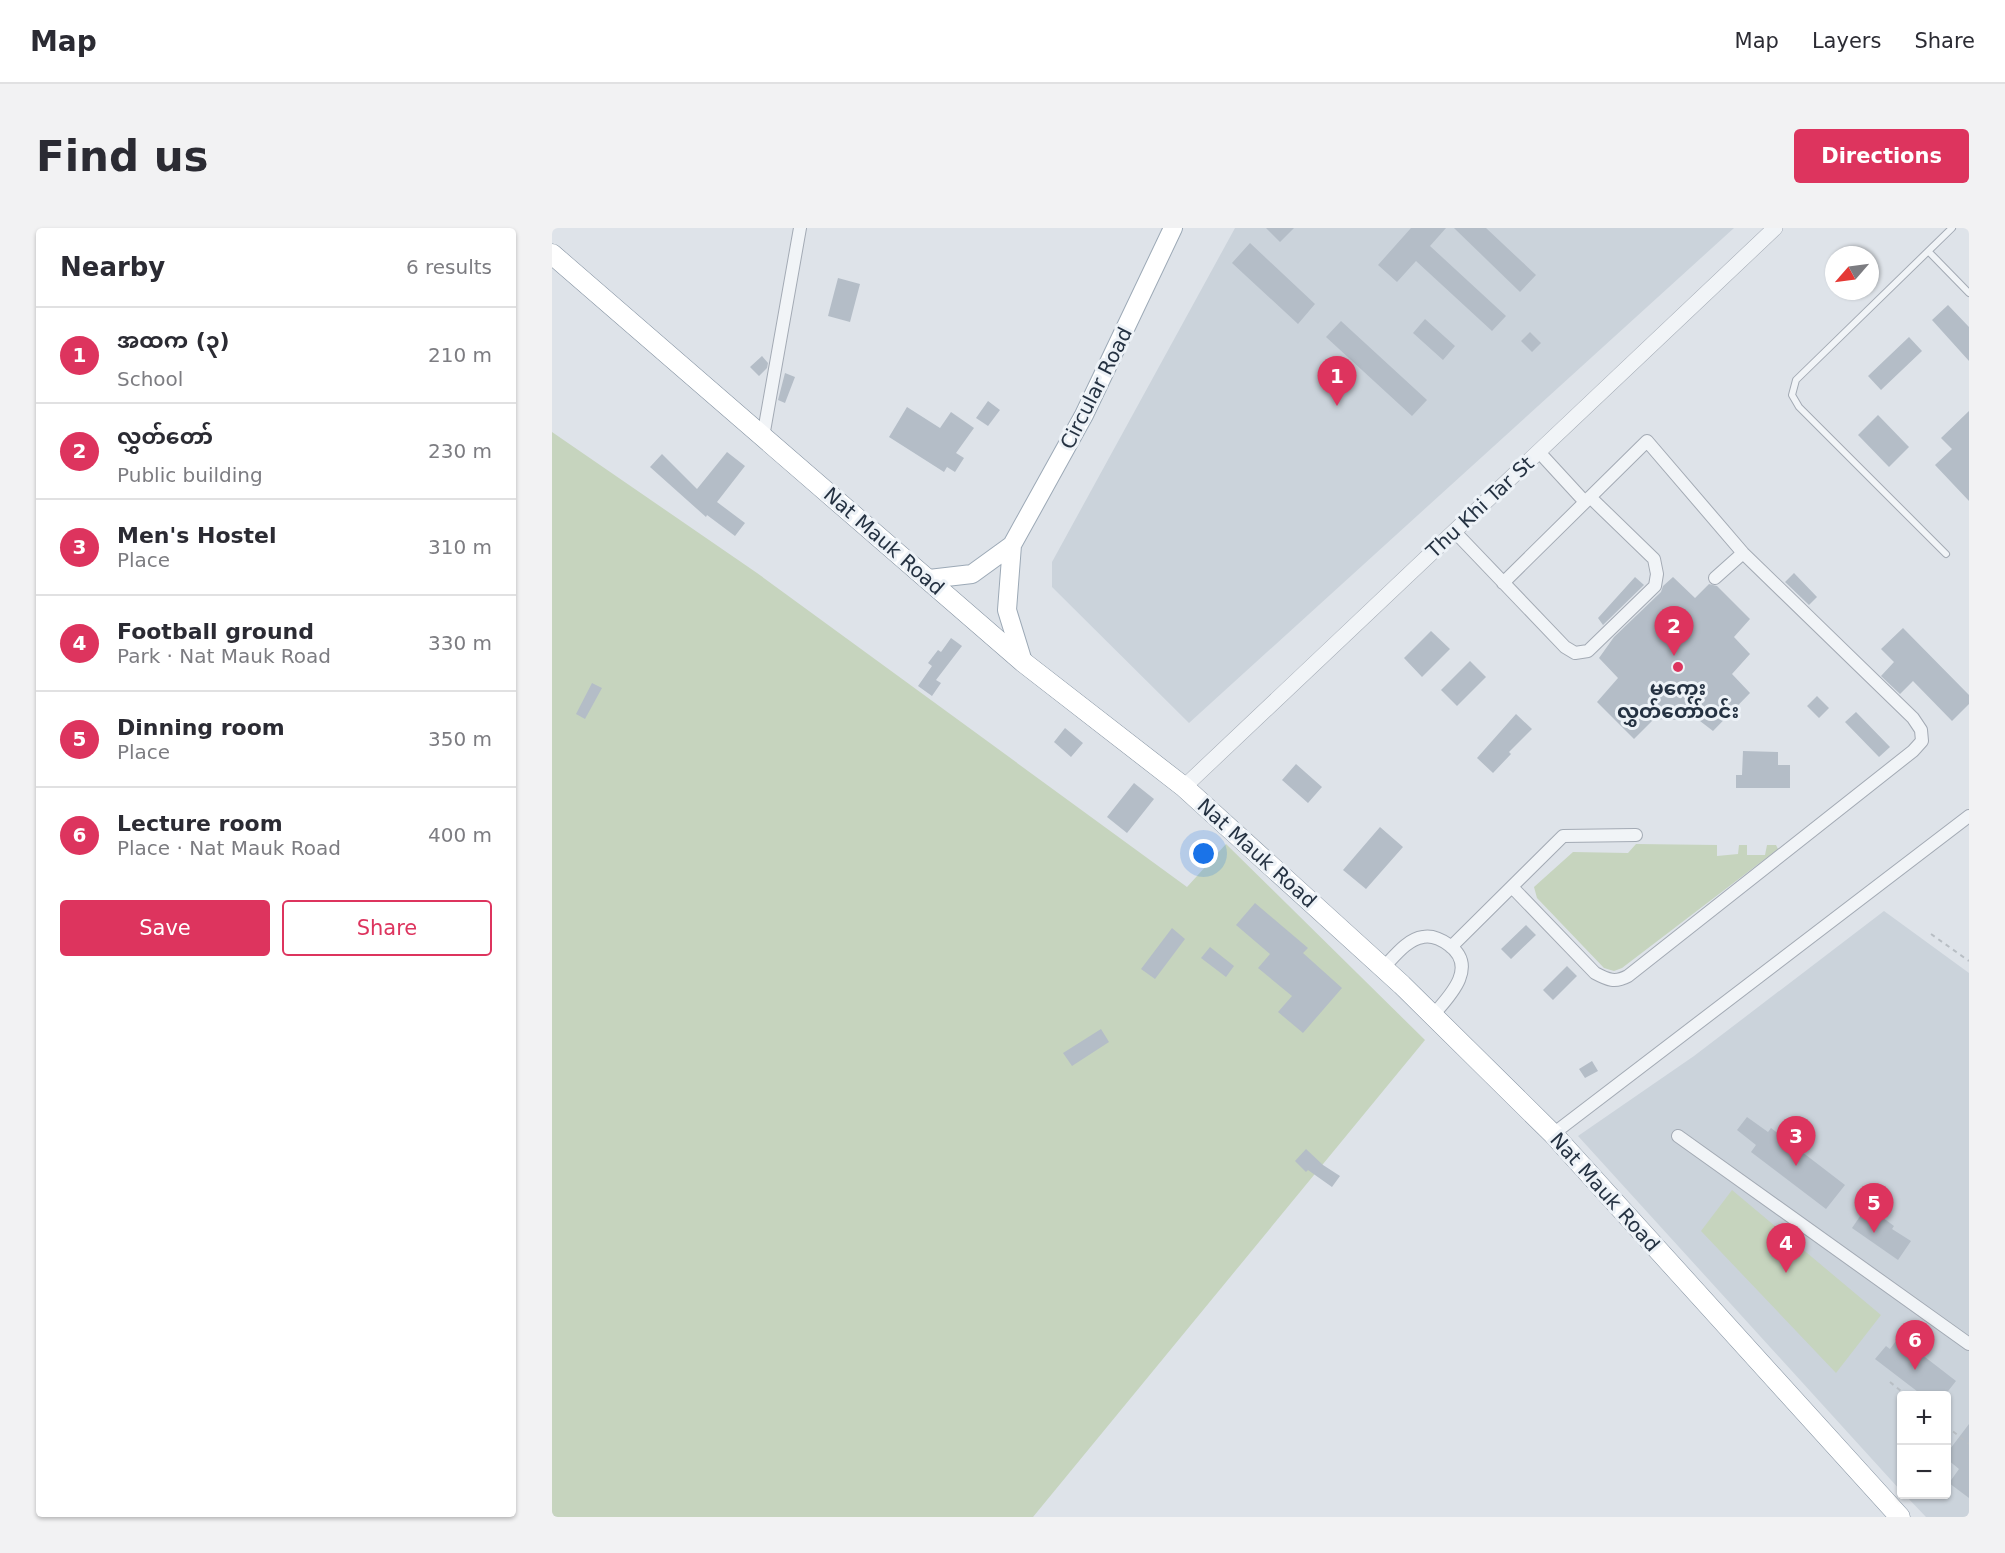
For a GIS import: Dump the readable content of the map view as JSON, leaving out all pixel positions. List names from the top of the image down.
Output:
{
  "streets": {
    "highway": ["Nat Mauk Road"],
    "main road": ["Circular Road"],
    "street": ["Thu Khi Tar St"]
  },
  "crossings": [
    ["Thu Khi Tar St", "Nat Mauk Road"]
  ],
  "places": ["မကွေး လွှတ်တော်ဝင်း"],
  "north": "bottom left",
  "page": {
    "header": "Map",
    "nav": ["Map", "Layers", "Share"],
    "buttons": [
      "Directions",
      ["Save", "Share"]
    ],
    "title": "Find us",
    "heading": ["Nearby", "6 results"],
    "list": [
      {
        "mark": "1",
        "name": "အထက (၃)",
        "note": "School",
        "value": "210 m"
      },
      {
        "mark": "2",
        "name": "လွှတ်တော်",
        "note": "Public building",
        "value": "230 m"
      },
      {
        "mark": "3",
        "name": "Men's Hostel",
        "note": "Place",
        "value": "310 m"
      },
      {
        "mark": "4",
        "name": "Football ground",
        "note": "Park · Nat Mauk Road",
        "value": "330 m"
      },
      {
        "mark": "5",
        "name": "Dinning room",
        "note": "Place",
        "value": "350 m"
      },
      {
        "mark": "6",
        "name": "Lecture room",
        "note": "Place · Nat Mauk Road",
        "value": "400 m"
      }
    ],
    "pins": [
      "1",
      "2",
      "3",
      "5",
      "4",
      "6"
    ],
    "map_buttons": ["+", "−"]
  }
}
